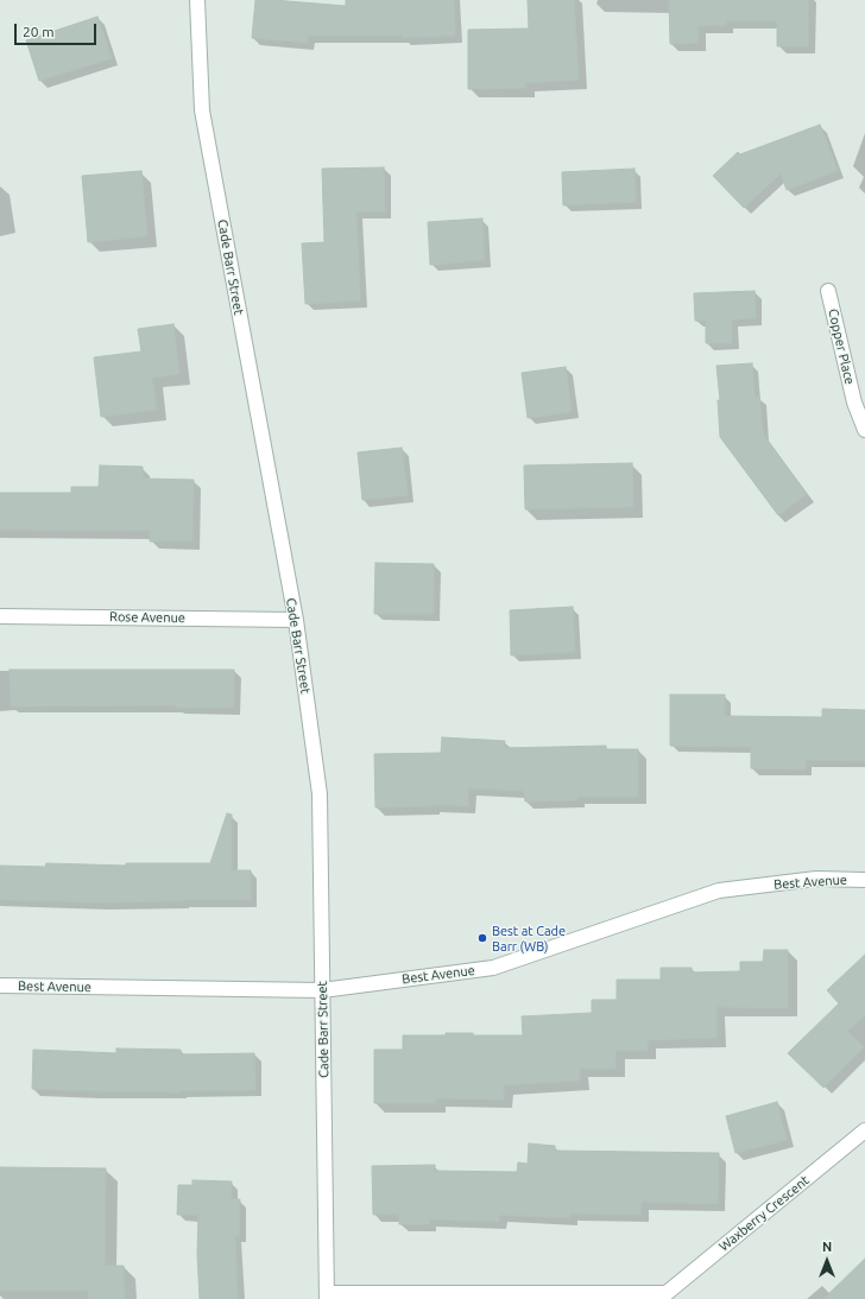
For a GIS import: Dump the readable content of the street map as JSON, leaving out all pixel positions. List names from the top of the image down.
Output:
{
  "streets": {
    "street": [
      "Cade Barr Street",
      "Copper Place",
      "Rose Avenue",
      "Best Avenue",
      "Waxberry Crescent"
    ]
  },
  "crossings": [
    ["Cade Barr Street", "Rose Avenue"],
    ["Cade Barr Street", "Best Avenue"]
  ],
  "places": ["Best at Cade Barr (WB)"],
  "scale_bar": "20 m",
  "north": "top"
}
